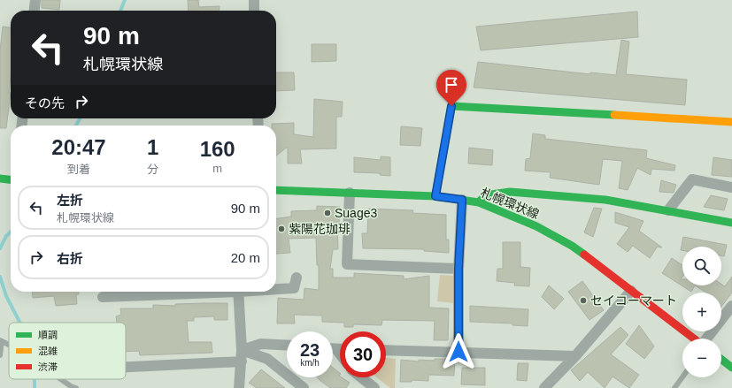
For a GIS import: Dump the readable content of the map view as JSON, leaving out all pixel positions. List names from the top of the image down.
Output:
{
  "streets": {
    "street": ["札幌環状線"]
  },
  "places": ["Suage3", "紫陽花珈琲", "セイコーマート"],
  "legend": ["順調", "混雑", "渋滞"],
  "page": {
    "turn": ["90 m", "札幌環状線"],
    "then": "その先",
    "eta": [
      "20:47",
      "到着",
      "1",
      "分",
      "160",
      "m"
    ],
    "list": [
      {
        "name": "左折",
        "note": "札幌環状線",
        "value": "90 m"
      },
      {
        "name": "右折",
        "value": "20 m"
      }
    ],
    "map_buttons": ["+", "−"],
    "speed": "23 km/h",
    "limit": "30"
  }
}
